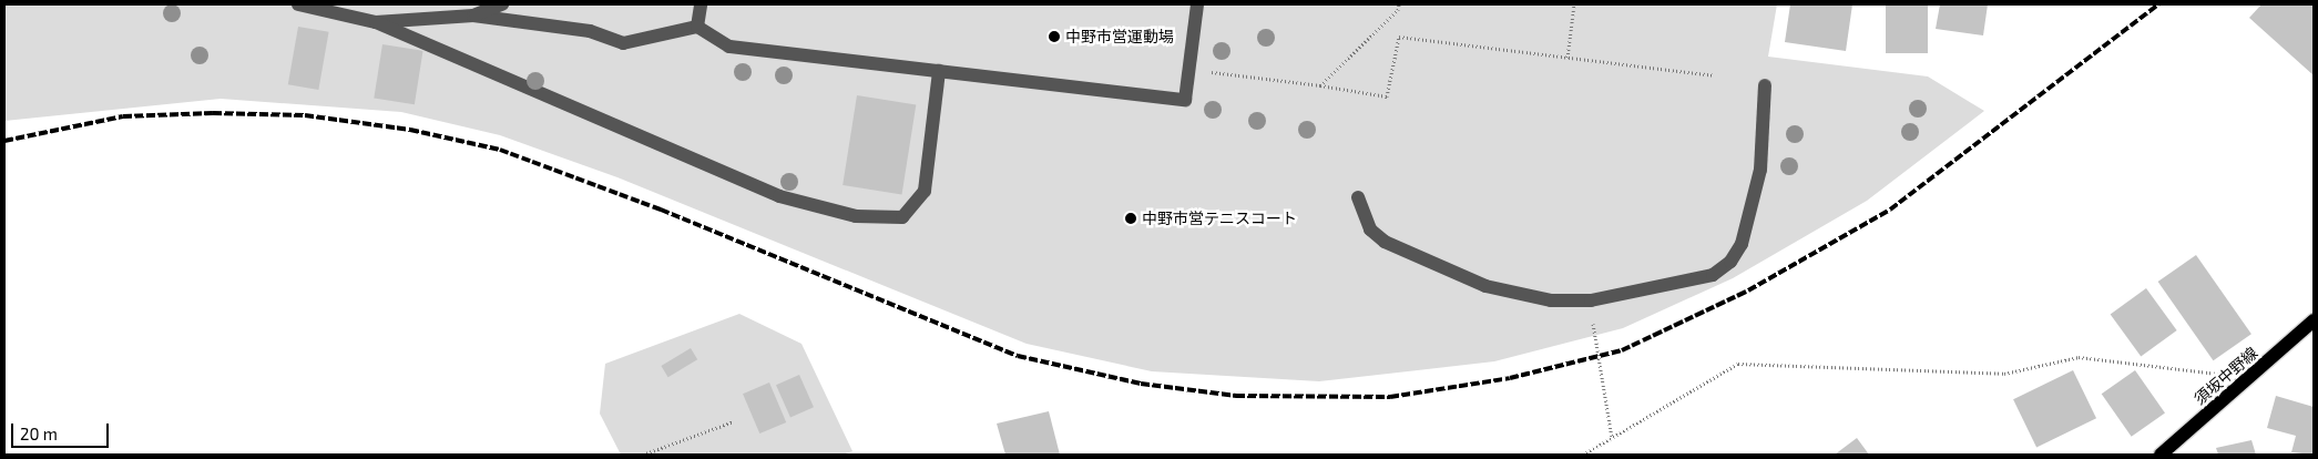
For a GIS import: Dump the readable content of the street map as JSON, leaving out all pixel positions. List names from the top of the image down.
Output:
{
  "streets": {
    "main road": ["須坂中野線"]
  },
  "places": ["中野市営運動場", "中野市営テニスコート"],
  "scale_bar": "20 m"
}
